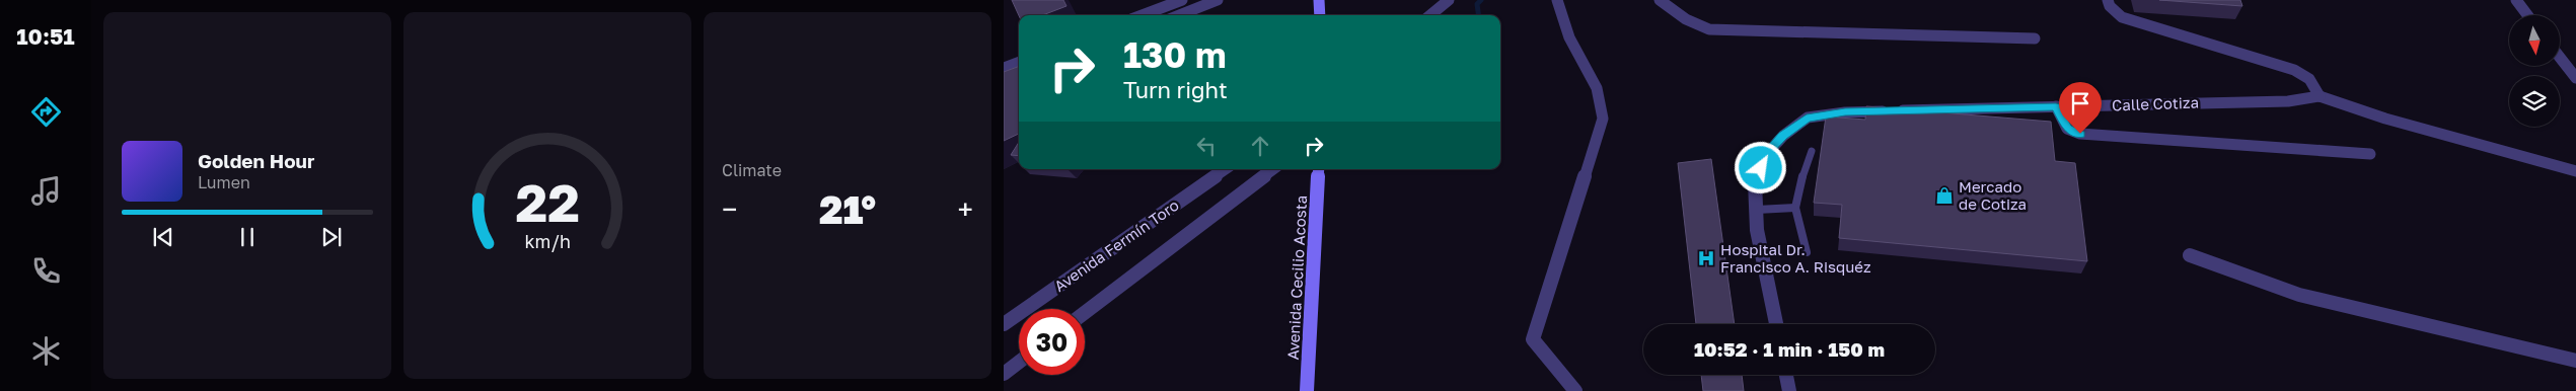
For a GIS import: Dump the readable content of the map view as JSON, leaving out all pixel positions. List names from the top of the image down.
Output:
{
  "streets": {
    "main road": ["Avenida Cecilio Acosta"],
    "street": ["Calle Cotiza", "Avenida Fermín Toro"]
  },
  "places": {
    "shop": ["Mercado de Cotiza"],
    "hospital": ["Hospital Dr. Francisco A. Risquéz"]
  },
  "north": "bottom",
  "page": {
    "tabs": "10:51",
    "tile": "Climate",
    "turn": ["130 m", "Turn right"],
    "song": ["Golden Hour", "Lumen"],
    "heat": ["−", "21°", "+"],
    "limit": "30",
    "trip": "10:52 · 1 min · 150 m",
    "gauge": ["22", "km/h"]
  }
}
